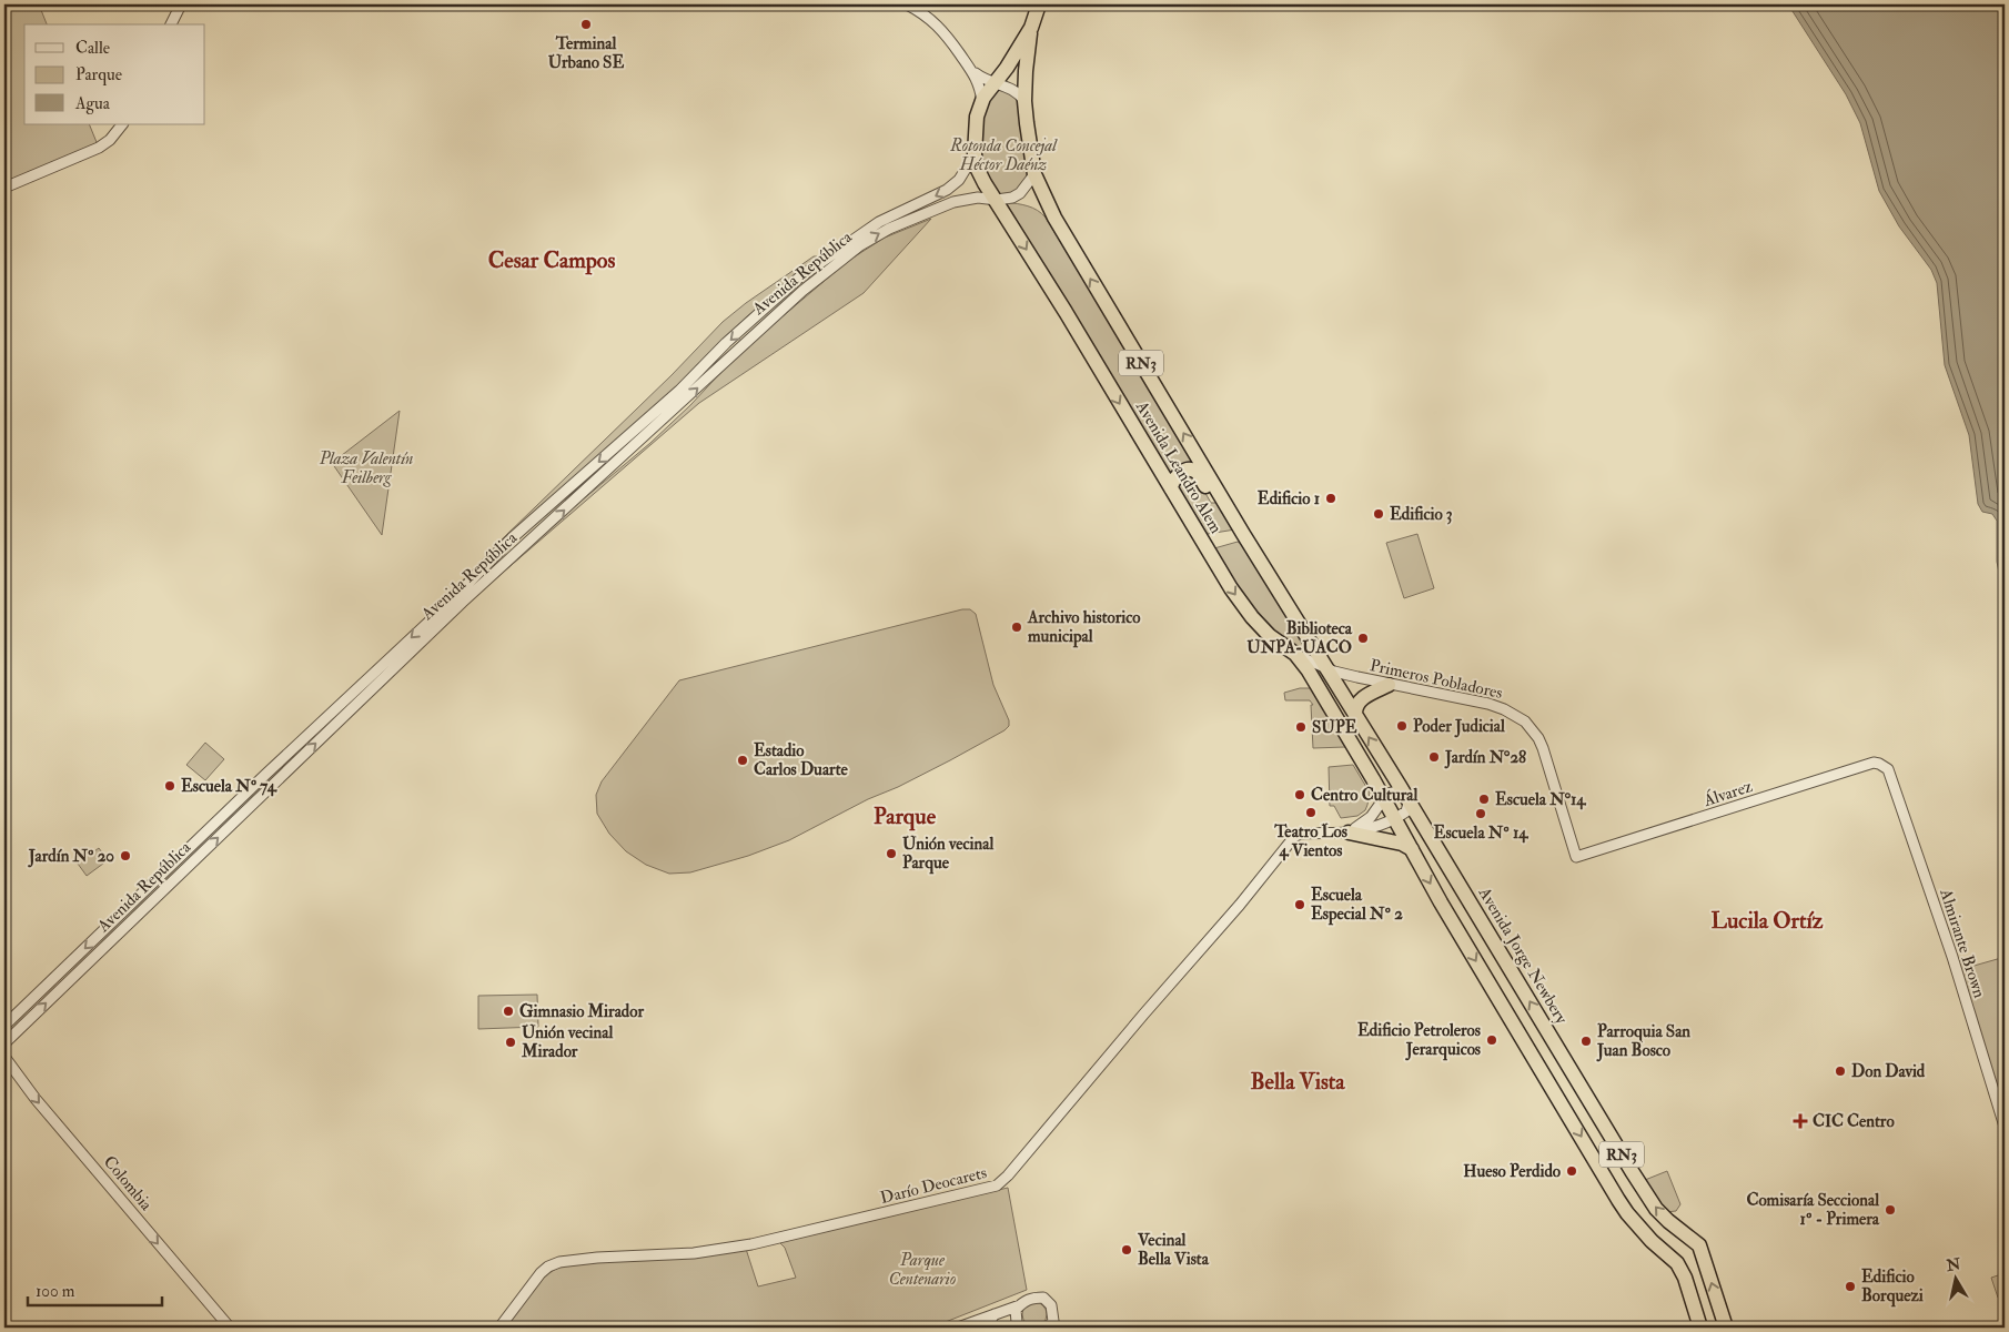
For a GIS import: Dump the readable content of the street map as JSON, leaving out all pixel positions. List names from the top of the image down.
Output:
{
  "streets": {
    "highway": ["RN3", "Avenida Leandro Alem", "Avenida Jorge Newbery"],
    "street": [
      "Avenida República",
      "Primeros Pobladores",
      "Álvarez",
      "Almirante Brown",
      "Colombia",
      "Darío Deocarets"
    ]
  },
  "crossings": [
    ["Avenida República", "Avenida Leandro Alem"],
    ["RN3", "Avenida Leandro Alem"],
    ["RN3", "Darío Deocarets"],
    ["Avenida Leandro Alem", "Primeros Pobladores"],
    ["Avenida Leandro Alem", "Avenida Jorge Newbery"],
    ["Primeros Pobladores", "Álvarez"],
    ["Álvarez", "Almirante Brown"]
  ],
  "one_way": ["Colombia"],
  "districts": [
    "Cesar Campos",
    "Parque",
    "Lucila Ortíz",
    "Bella Vista"
  ],
  "parks": ["Rotonda Concejal Héctor Daénz", "Plaza Valentín Feilberg", "Parque Centenario"],
  "places": {
    "other": [
      "Terminal Urbano SE",
      "Edificio 1",
      "Edificio 3",
      "Archivo historico municipal",
      "Biblioteca UNPA-UACO",
      "Poder Judicial",
      "SUPE",
      "Jardín N°28",
      "Estadio Carlos Duarte",
      "Escuela Nº 74",
      "Centro Cultural",
      "Escuela N°14",
      "Teatro Los 4 Vientos",
      "Escuela Nº 14",
      "Unión vecinal Parque",
      "Jardín Nº 20",
      "Escuela Especial Nº 2",
      "Gimnasio Mirador",
      "Edificio Petroleros Jerarquicos",
      "Parroquia San Juan Bosco",
      "Unión vecinal Mirador",
      "Don David",
      "Hueso Perdido",
      "Comisaría Seccional 1º - Primera",
      "Vecinal Bella Vista",
      "Edificio Borquezi"
    ],
    "health": ["CIC Centro"]
  },
  "legend": ["Calle", "Parque", "Agua"],
  "scale_bar": "100 m",
  "north": "top"
}
